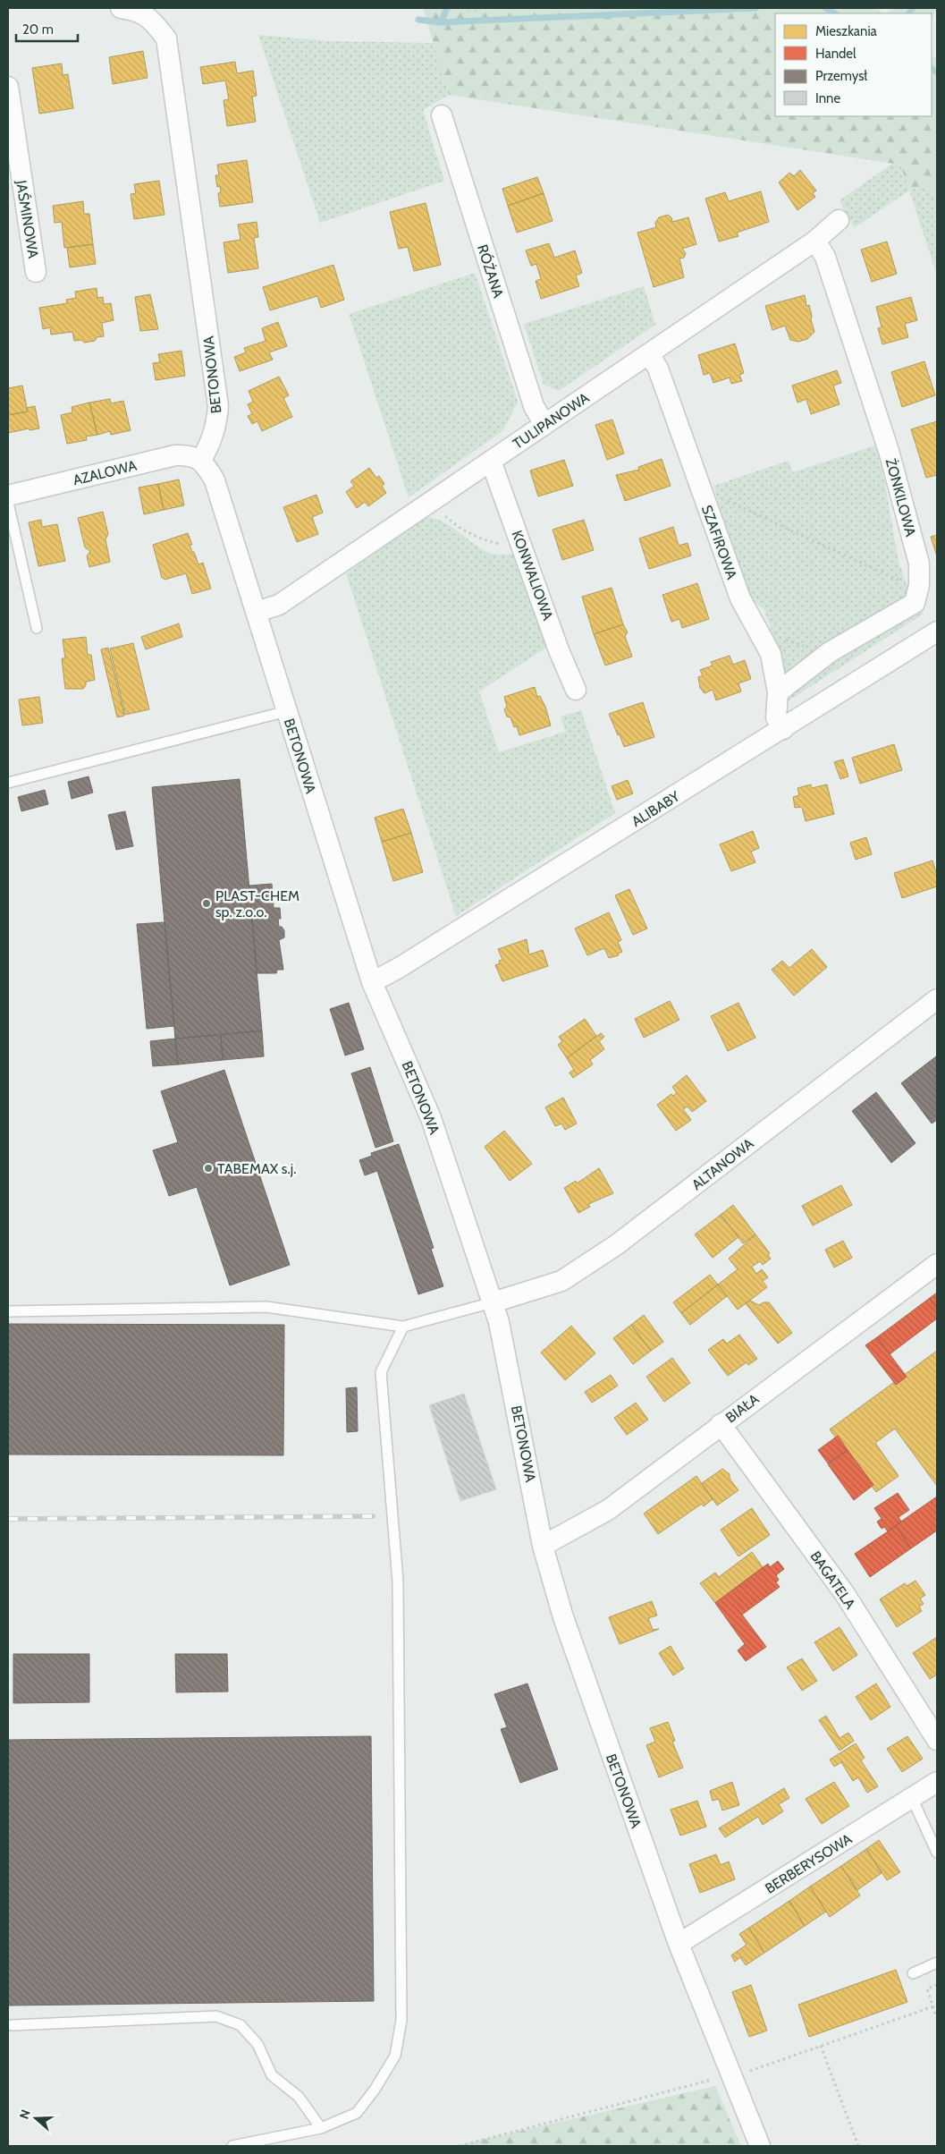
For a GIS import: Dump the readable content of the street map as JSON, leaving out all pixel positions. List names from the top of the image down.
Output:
{
  "streets": {
    "street": [
      "JAŚMINOWA",
      "RÓŻANA",
      "BETONOWA",
      "TULIPANOWA",
      "AZALOWA",
      "ŻONKILOWA",
      "SZAFIROWA",
      "KONWALIOWA",
      "ALIBABY",
      "ALTANOWA",
      "BIAŁA",
      "BAGATELA",
      "BERBERYSOWA"
    ]
  },
  "crossings": [
    ["RÓŻANA", "TULIPANOWA"],
    ["BETONOWA", "TULIPANOWA"],
    ["BETONOWA", "AZALOWA"],
    ["BETONOWA", "ALIBABY"],
    ["BETONOWA", "ALTANOWA"],
    ["BETONOWA", "BIAŁA"],
    ["BETONOWA", "BERBERYSOWA"],
    ["TULIPANOWA", "ŻONKILOWA"],
    ["TULIPANOWA", "SZAFIROWA"],
    ["TULIPANOWA", "KONWALIOWA"],
    ["ŻONKILOWA", "SZAFIROWA"],
    ["SZAFIROWA", "ALIBABY"],
    ["BIAŁA", "BAGATELA"]
  ],
  "places": ["PLAST-CHEM sp. z.o.o.", "TABEMAX s.j."],
  "legend": [
    "Mieszkania",
    "Handel",
    "Przemysł",
    "Inne"
  ],
  "scale_bar": "20 m",
  "north": "left"
}
